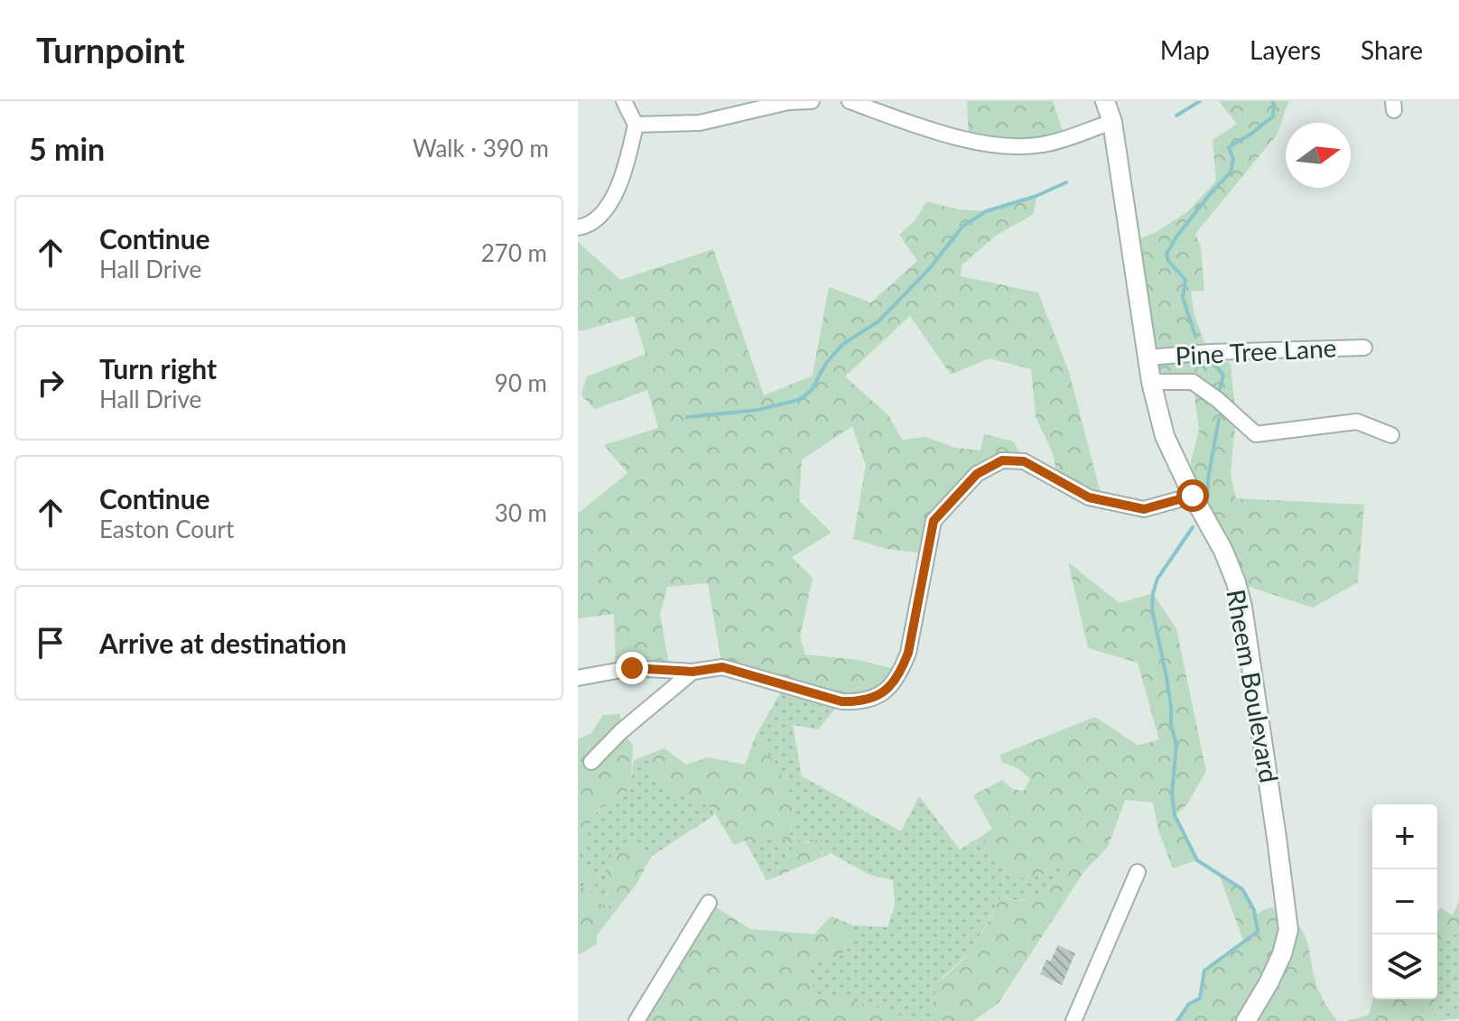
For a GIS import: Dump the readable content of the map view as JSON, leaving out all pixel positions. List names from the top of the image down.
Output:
{
  "streets": {
    "street": ["Pine Tree Lane", "Rheem Boulevard"]
  },
  "crossings": [
    ["Pine Tree Lane", "Rheem Boulevard"]
  ],
  "north": "right",
  "page": {
    "header": "Turnpoint",
    "nav": ["Map", "Layers", "Share"],
    "heading": ["5 min", "Walk · 390 m"],
    "list": [
      ["Continue", "Hall Drive", "270 m"],
      ["Turn right", "Hall Drive", "90 m"],
      ["Continue", "Easton Court", "30 m"],
      "Arrive at destination"
    ],
    "map_buttons": ["+", "−"]
  }
}
